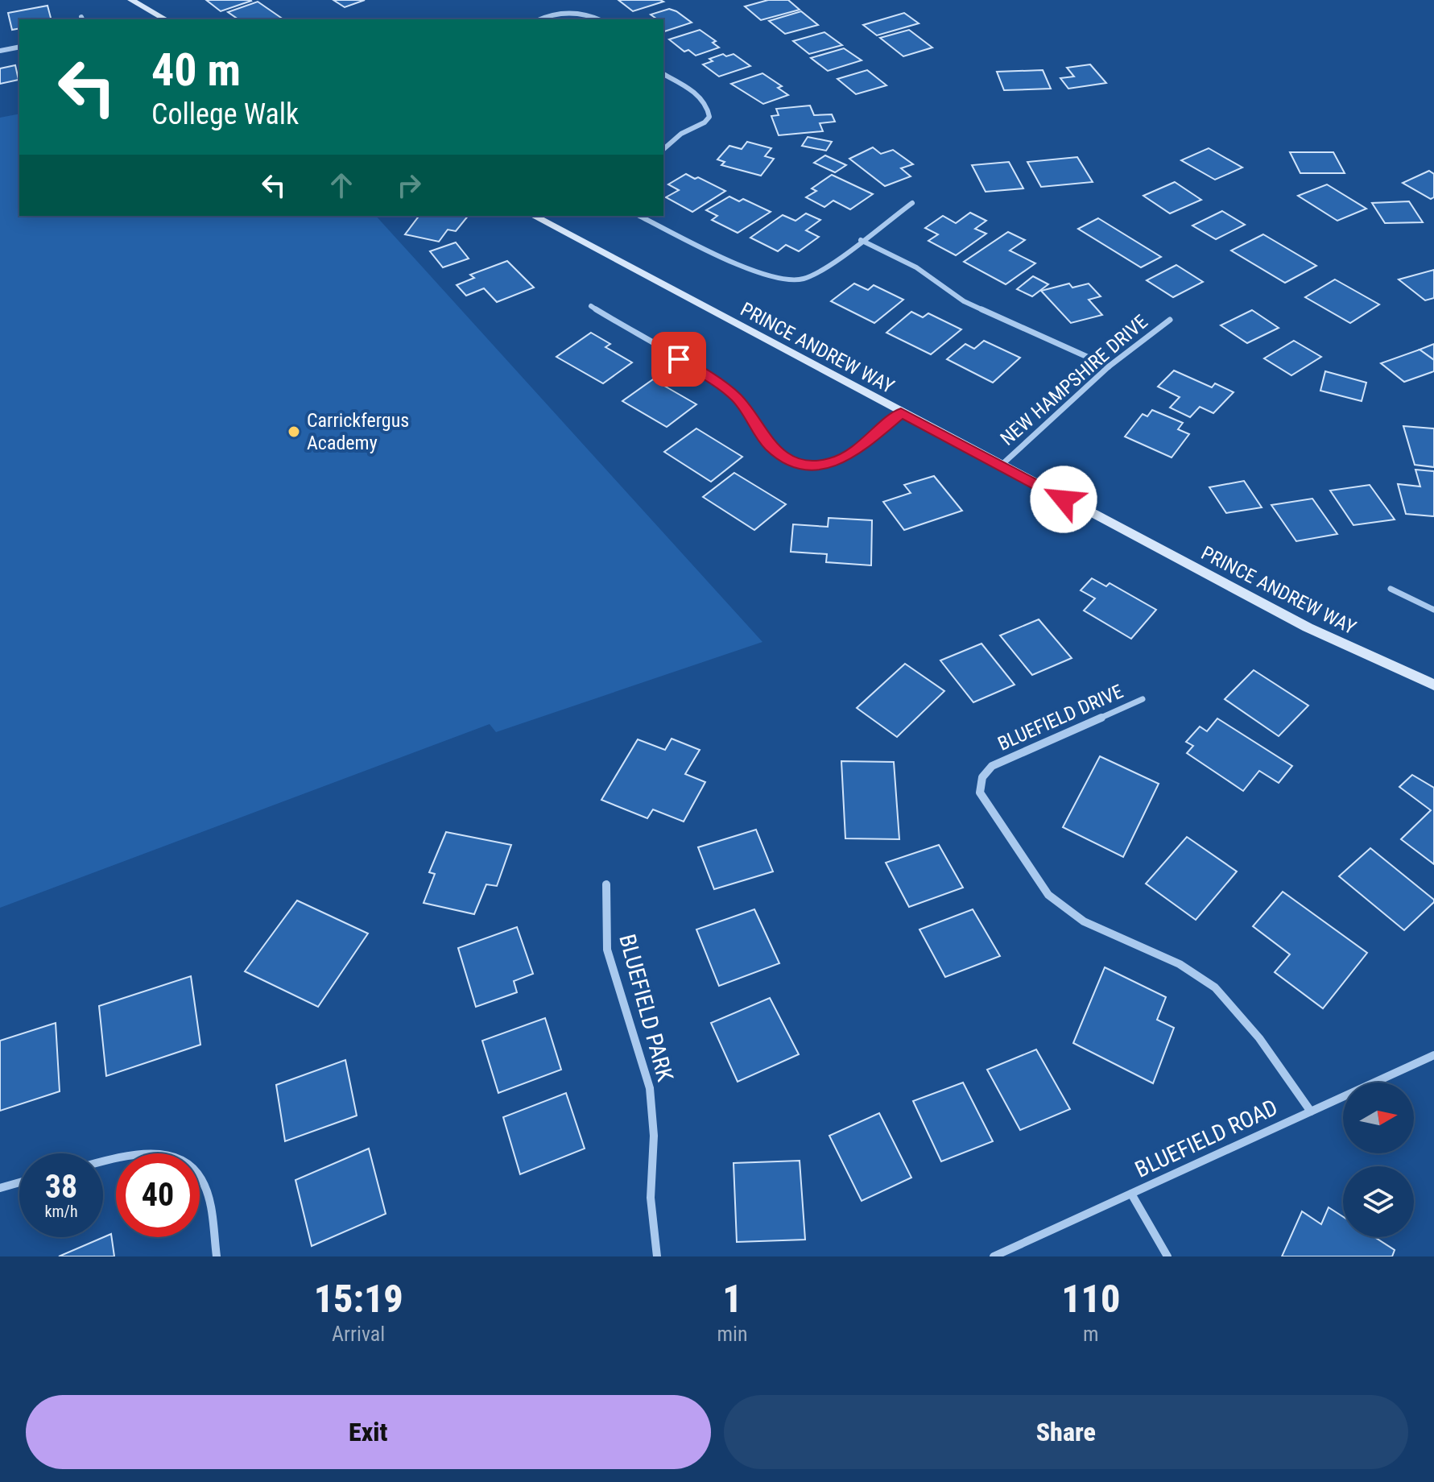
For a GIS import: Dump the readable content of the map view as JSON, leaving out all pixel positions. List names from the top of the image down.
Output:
{
  "streets": {
    "street": [
      "PRINCE ANDREW WAY",
      "NEW HAMPSHIRE DRIVE",
      "BLUEFIELD DRIVE",
      "BLUEFIELD PARK",
      "BLUEFIELD ROAD"
    ]
  },
  "crossings": [
    ["PRINCE ANDREW WAY", "NEW HAMPSHIRE DRIVE"],
    ["BLUEFIELD DRIVE", "BLUEFIELD ROAD"]
  ],
  "places": ["Carrickfergus Academy"],
  "north": "right",
  "page": {
    "turn": ["40 m", "College Walk"],
    "speed": "38 km/h",
    "limit": "40",
    "eta": [
      "15:19",
      "Arrival",
      "1",
      "min",
      "110",
      "m"
    ],
    "buttons": ["Exit", "Share"]
  }
}
